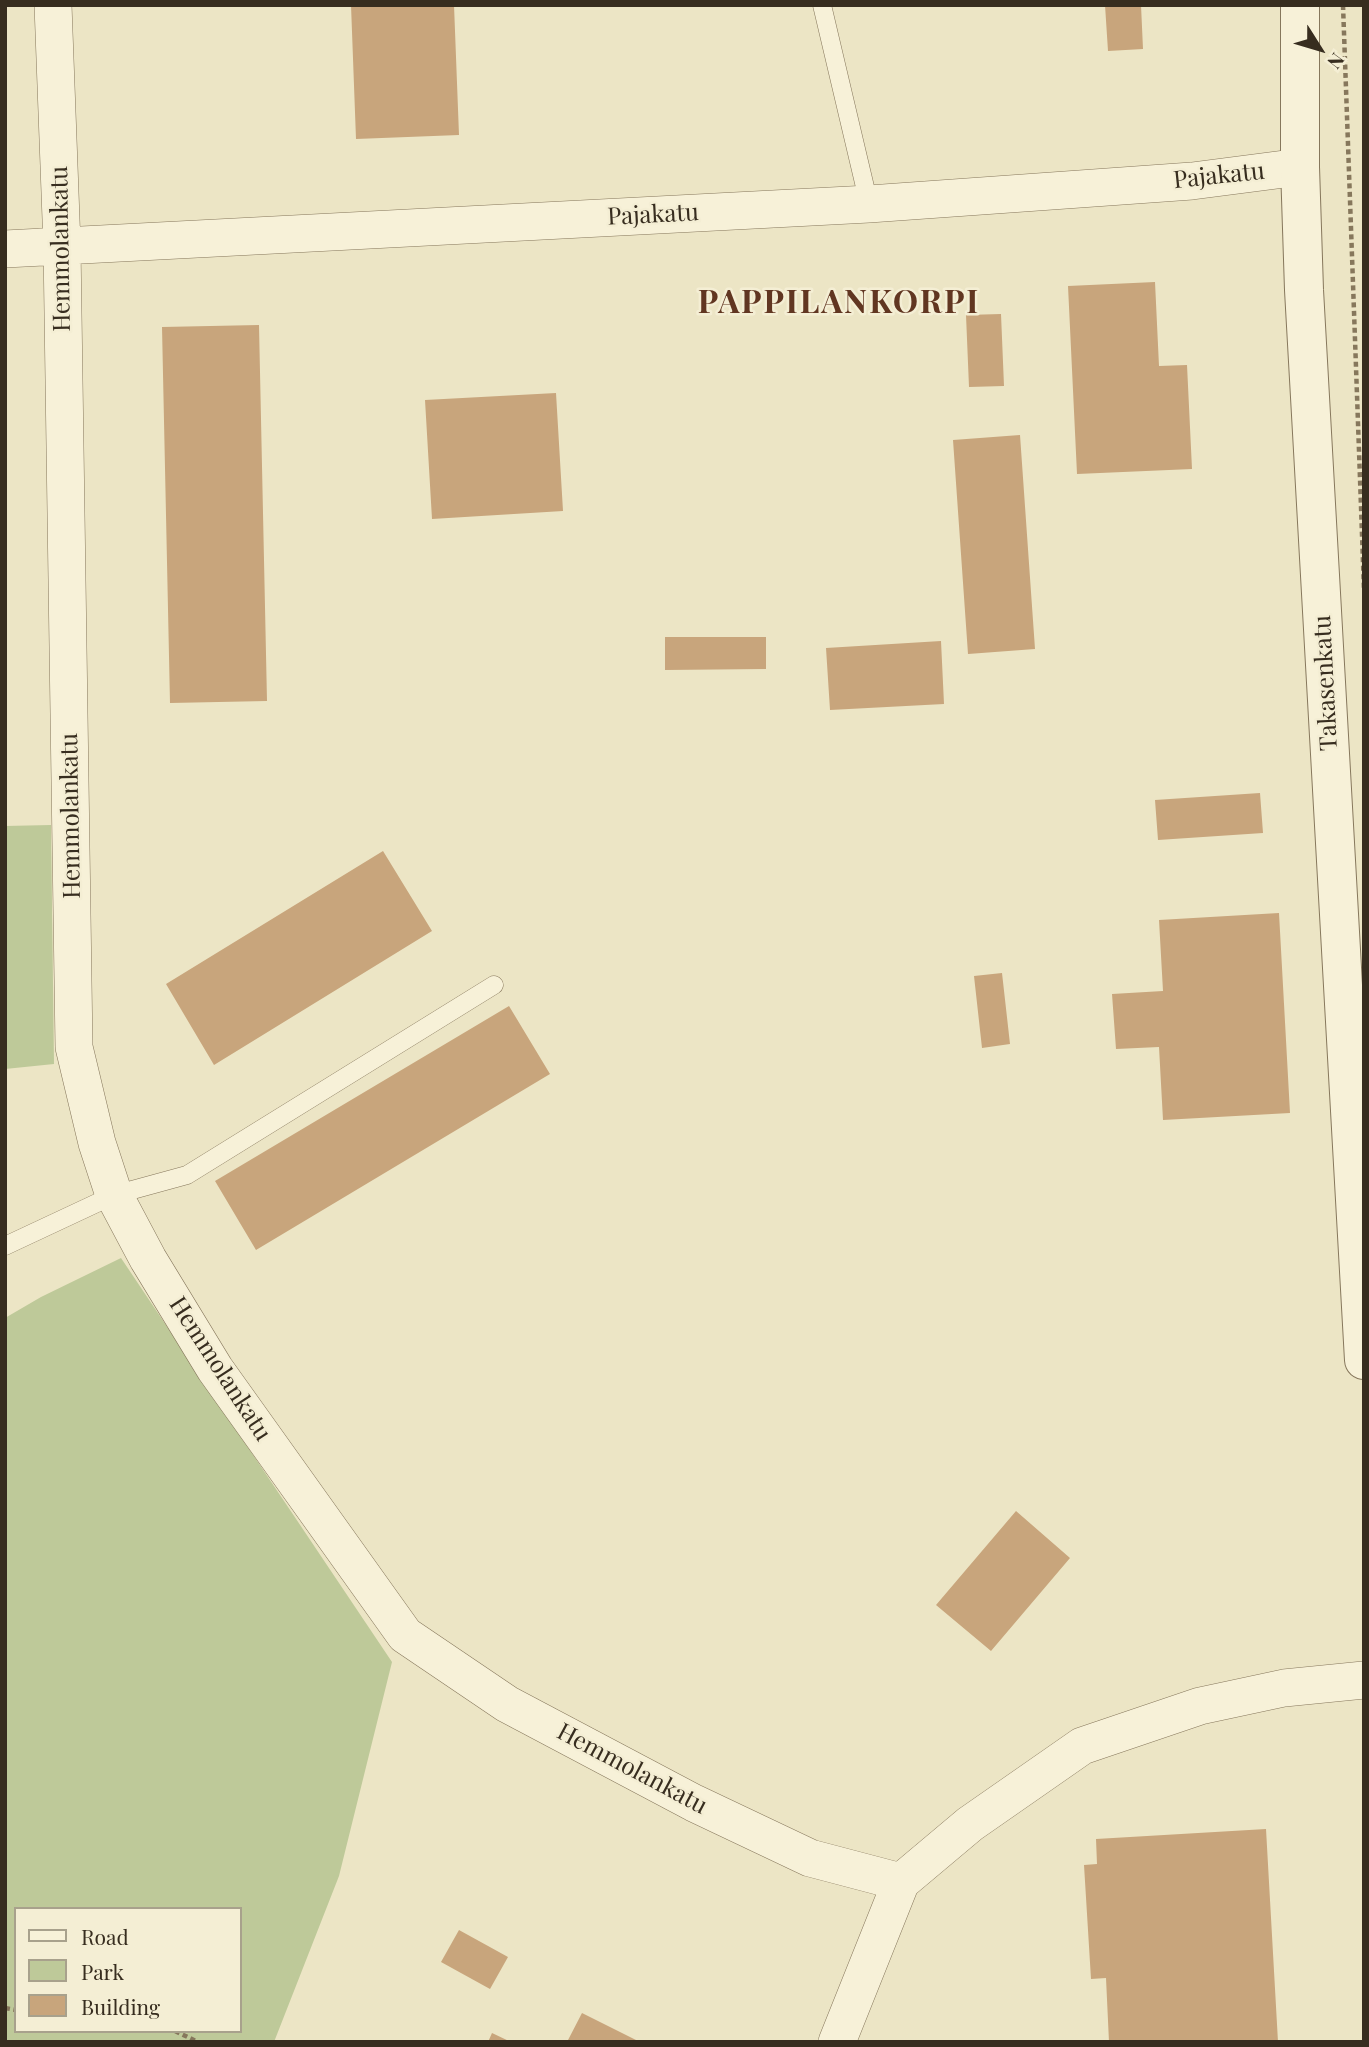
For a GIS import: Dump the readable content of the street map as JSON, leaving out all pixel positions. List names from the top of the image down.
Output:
{
  "streets": {
    "street": ["Pajakatu", "Hemmolankatu", "Takasenkatu"]
  },
  "crossings": [
    ["Pajakatu", "Hemmolankatu"],
    ["Pajakatu", "Takasenkatu"]
  ],
  "districts": ["PAPPILANKORPI"],
  "legend": ["Road", "Park", "Building"],
  "north": "bottom right"
}
